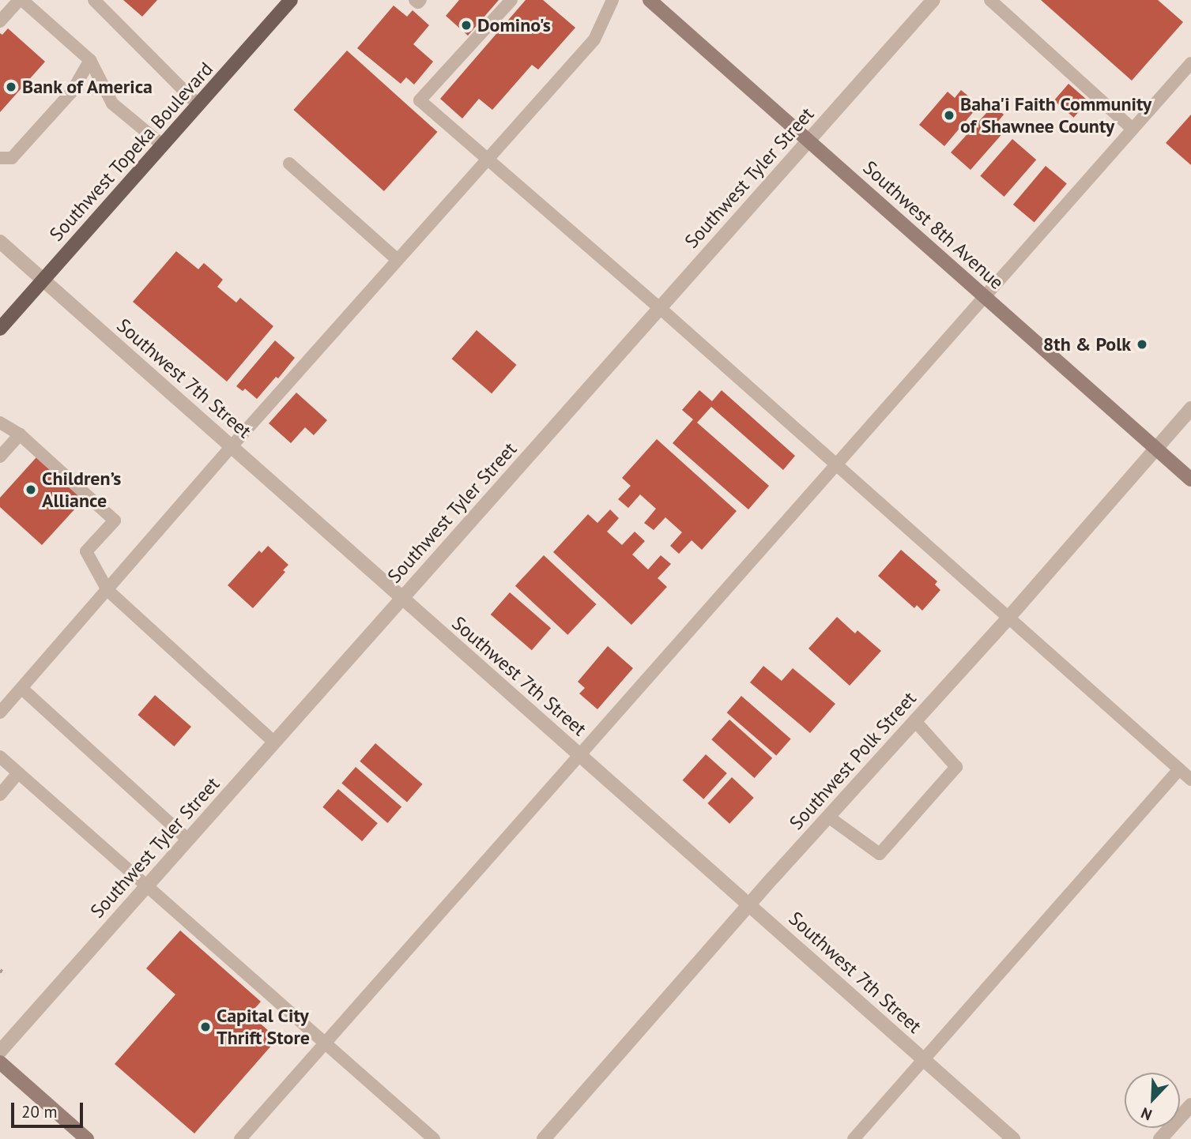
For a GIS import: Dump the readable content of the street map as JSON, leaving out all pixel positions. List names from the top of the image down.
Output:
{
  "streets": {
    "main road": ["Southwest Topeka Boulevard"],
    "street": [
      "Southwest Tyler Street",
      "Southwest 8th Avenue",
      "Southwest 7th Street",
      "Southwest Polk Street"
    ]
  },
  "crossings": [
    ["Southwest Topeka Boulevard", "Southwest 7th Street"],
    ["Southwest Tyler Street", "Southwest 8th Avenue"],
    ["Southwest Tyler Street", "Southwest 7th Street"],
    ["Southwest 8th Avenue", "Southwest Polk Street"],
    ["Southwest 7th Street", "Southwest Polk Street"]
  ],
  "places": [
    "Domino's",
    "Bank of America",
    "Baha'i Faith Community of Shawnee County",
    "8th & Polk",
    "Children’s Alliance",
    "Capital City Thrift Store"
  ],
  "scale_bar": "20 m",
  "north": "bottom left"
}
